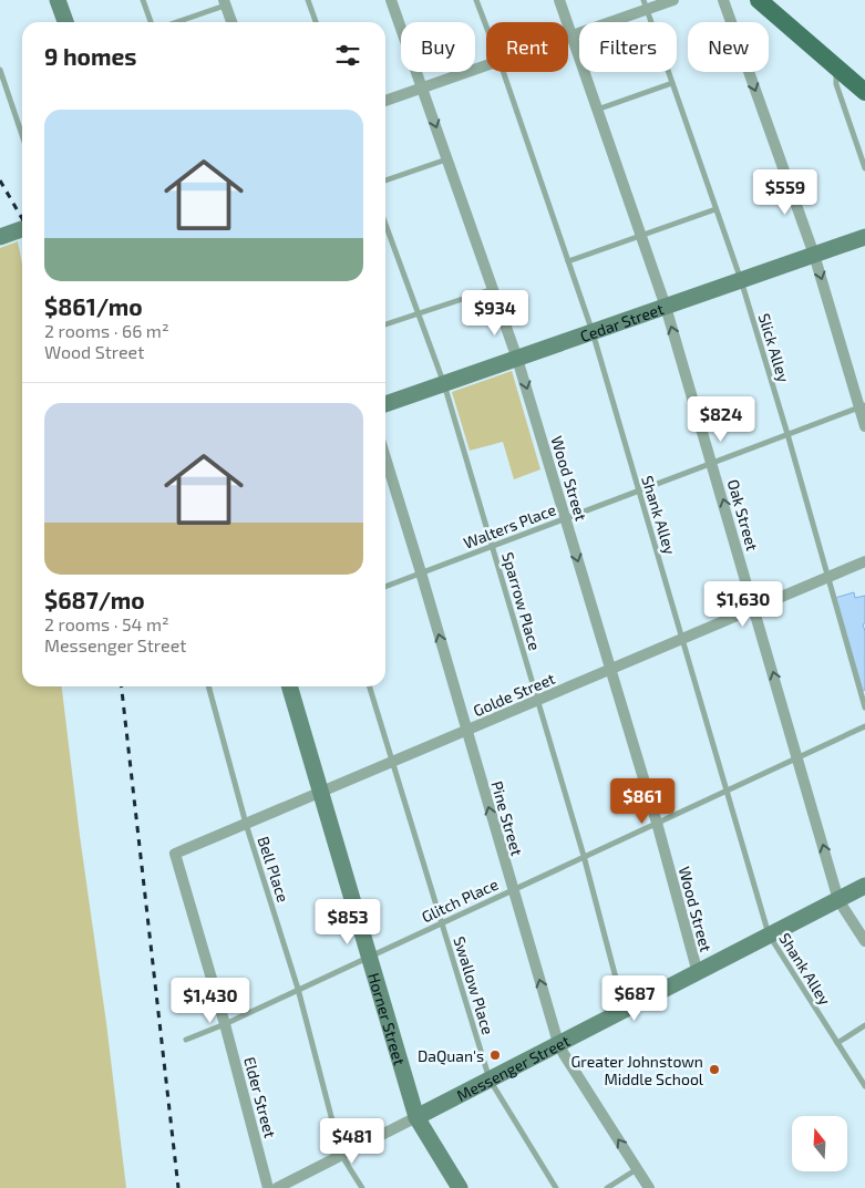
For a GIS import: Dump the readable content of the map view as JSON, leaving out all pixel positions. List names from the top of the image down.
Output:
{
  "streets": {
    "street": [
      "Cedar Street",
      "Wood Street",
      "Oak Street",
      "Golde Street",
      "Pine Street",
      "Horner Street",
      "Messenger Street",
      "Elder Street"
    ],
    "lane": [
      "Slick Alley",
      "Shank Alley",
      "Walters Place",
      "Sparrow Place",
      "Bell Place",
      "Glitch Place",
      "Swallow Place"
    ]
  },
  "crossings": [
    ["Cedar Street", "Slick Alley"],
    ["Cedar Street", "Wood Street"],
    ["Cedar Street", "Shank Alley"],
    ["Cedar Street", "Oak Street"],
    ["Cedar Street", "Sparrow Place"],
    ["Slick Alley", "Walters Place"],
    ["Slick Alley", "Golde Street"],
    ["Wood Street", "Walters Place"],
    ["Wood Street", "Golde Street"],
    ["Wood Street", "Glitch Place"],
    ["Wood Street", "Messenger Street"],
    ["Shank Alley", "Walters Place"],
    ["Shank Alley", "Golde Street"],
    ["Shank Alley", "Glitch Place"],
    ["Shank Alley", "Messenger Street"],
    ["Oak Street", "Walters Place"],
    ["Oak Street", "Golde Street"],
    ["Oak Street", "Glitch Place"],
    ["Oak Street", "Messenger Street"],
    ["Walters Place", "Sparrow Place"],
    ["Walters Place", "Pine Street"],
    ["Sparrow Place", "Golde Street"],
    ["Sparrow Place", "Glitch Place"],
    ["Sparrow Place", "Messenger Street"],
    ["Golde Street", "Pine Street"],
    ["Golde Street", "Bell Place"],
    ["Golde Street", "Swallow Place"],
    ["Golde Street", "Horner Street"],
    ["Golde Street", "Elder Street"],
    ["Pine Street", "Glitch Place"],
    ["Pine Street", "Messenger Street"],
    ["Bell Place", "Glitch Place"],
    ["Bell Place", "Messenger Street"],
    ["Glitch Place", "Swallow Place"],
    ["Glitch Place", "Horner Street"],
    ["Glitch Place", "Elder Street"],
    ["Swallow Place", "Messenger Street"],
    ["Horner Street", "Messenger Street"]
  ],
  "one_way": ["Wood Street", "Oak Street", "Pine Street"],
  "places": ["DaQuan's", "Greater Johnstown Middle School"],
  "north": "top",
  "page": {
    "chip": [
      "Buy",
      "Rent",
      "Filters",
      "New"
    ],
    "heading": "9 homes",
    "list": [
      {
        "name": "$861/mo",
        "note": "2 rooms · 66 m² · Wood Street"
      },
      {
        "name": "$687/mo",
        "note": "2 rooms · 54 m² · Messenger Street"
      }
    ],
    "price": [
      "$559",
      "$934",
      "$824",
      "$1,630",
      "$861",
      "$853",
      "$687",
      "$1,430",
      "$481"
    ]
  }
}
